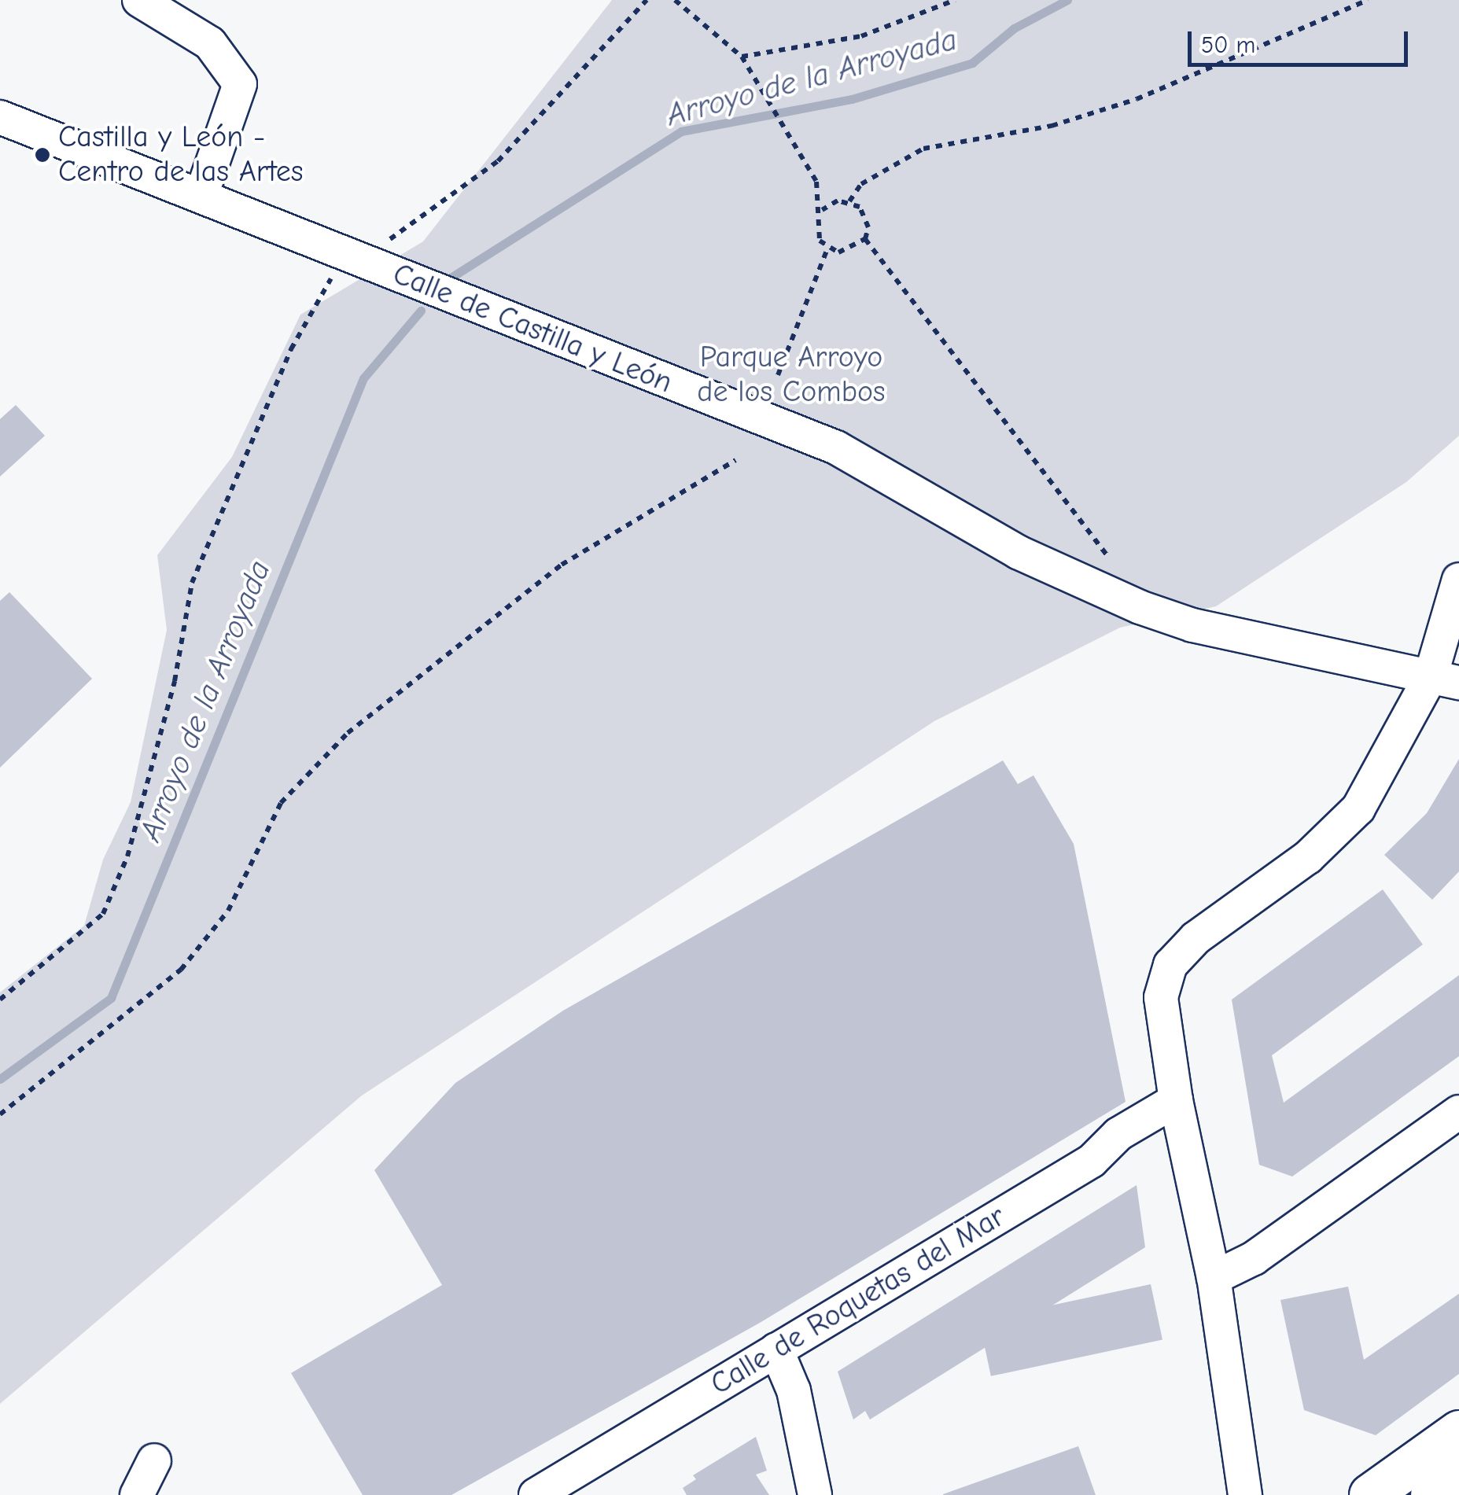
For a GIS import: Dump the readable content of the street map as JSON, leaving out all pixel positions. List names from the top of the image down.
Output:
{
  "streets": {
    "street": ["Calle de Castilla y León", "Calle de Roquetas del Mar"]
  },
  "water": ["Arroyo de la Arroyada"],
  "parks": ["Parque Arroyo de los Combos"],
  "places": ["Castilla y León - Centro de las Artes"],
  "scale_bar": "50 m"
}
